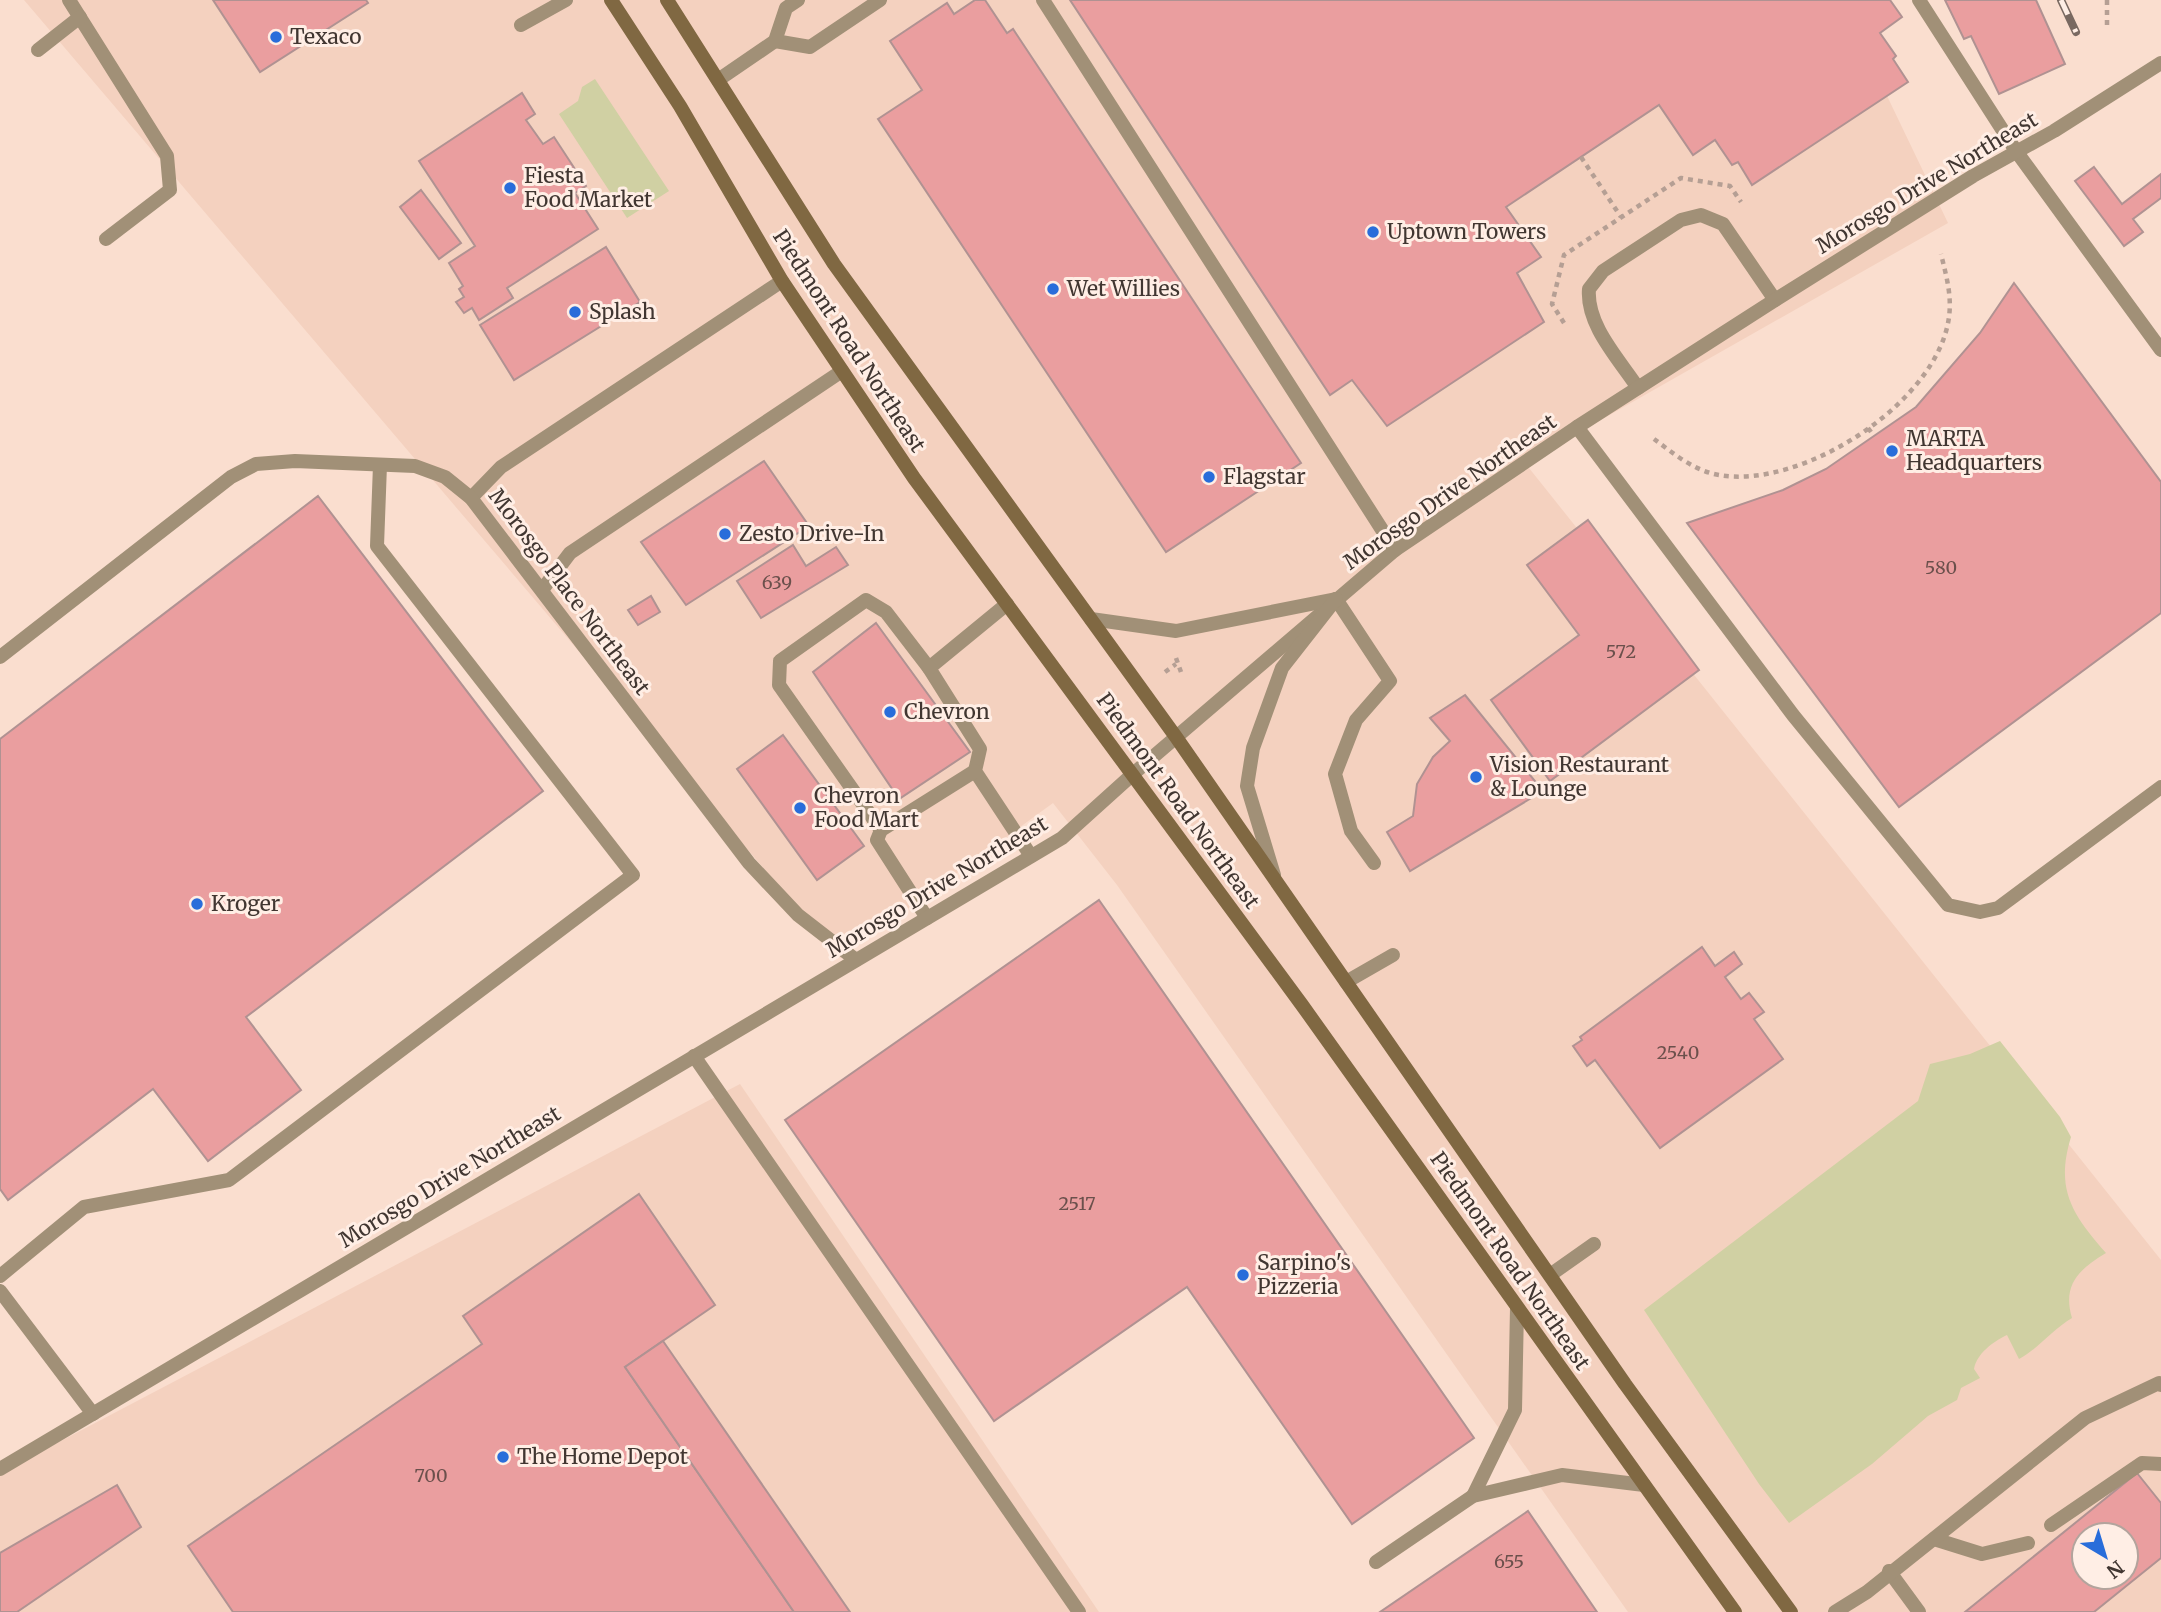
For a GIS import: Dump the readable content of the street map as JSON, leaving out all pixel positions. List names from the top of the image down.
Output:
{
  "streets": {
    "main road": ["Piedmont Road Northeast"],
    "street": ["Morosgo Drive Northeast", "Morosgo Place Northeast"]
  },
  "crossings": [
    ["Morosgo Drive Northeast", "Piedmont Road Northeast"],
    ["Morosgo Drive Northeast", "Morosgo Place Northeast"]
  ],
  "places": [
    "Texaco",
    "Fiesta Food Market",
    "Uptown Towers",
    "Wet Willies",
    "Splash",
    "MARTA Headquarters",
    "Flagstar",
    "Zesto Drive-In",
    "Chevron",
    "Vision Restaurant & Lounge",
    "Chevron Food Mart",
    "Kroger",
    "Sarpino's Pizzeria",
    "The Home Depot"
  ],
  "house_numbers": [
    "580",
    "639",
    "572",
    "2540",
    "2517",
    "700",
    "655"
  ],
  "north": "bottom right"
}
